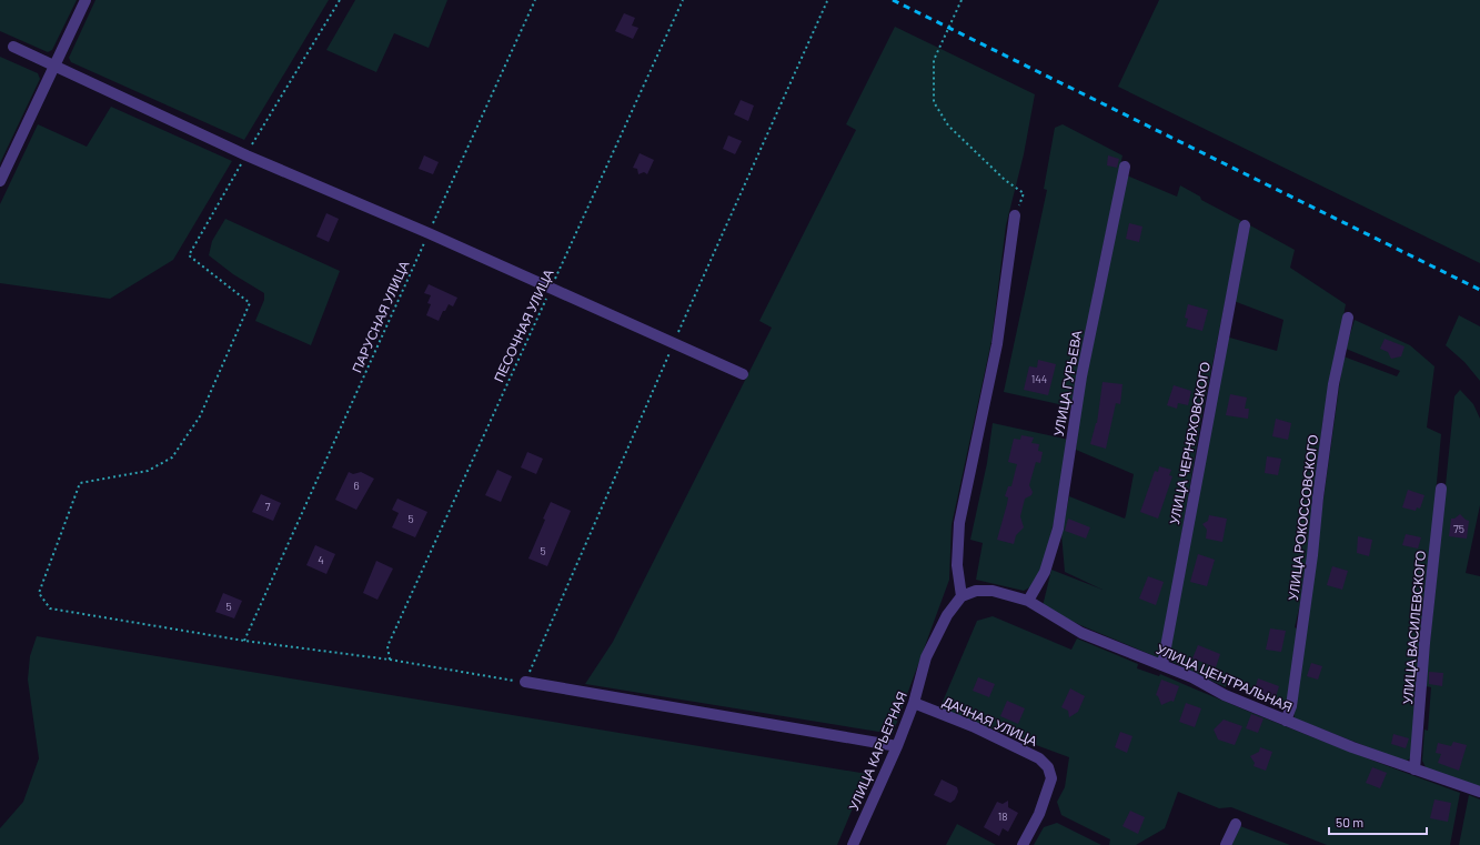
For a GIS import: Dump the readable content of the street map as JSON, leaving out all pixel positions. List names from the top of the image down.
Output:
{
  "streets": {
    "street": [
      "УЛИЦА ГУРЬЕВА",
      "УЛИЦА ЧЕРНЯХОВСКОГО",
      "УЛИЦА РОКОССОВСКОГО",
      "УЛИЦА ВАСИЛЕВСКОГО",
      "УЛИЦА ЦЕНТРАЛЬНАЯ",
      "ДАЧНАЯ УЛИЦА",
      "УЛИЦА КАРЬЕРНАЯ"
    ],
    "path": ["ПАРУСНАЯ УЛИЦА", "ПЕСОЧНАЯ УЛИЦА"]
  },
  "crossings": [
    ["УЛИЦА ГУРЬЕВА", "УЛИЦА ЦЕНТРАЛЬНАЯ"],
    ["УЛИЦА ЧЕРНЯХОВСКОГО", "УЛИЦА ЦЕНТРАЛЬНАЯ"],
    ["УЛИЦА РОКОССОВСКОГО", "УЛИЦА ЦЕНТРАЛЬНАЯ"],
    ["УЛИЦА ВАСИЛЕВСКОГО", "УЛИЦА ЦЕНТРАЛЬНАЯ"],
    ["УЛИЦА ЦЕНТРАЛЬНАЯ", "УЛИЦА КАРЬЕРНАЯ"],
    ["ДАЧНАЯ УЛИЦА", "УЛИЦА КАРЬЕРНАЯ"]
  ],
  "house_numbers": [
    "144",
    "6",
    "7",
    "5",
    "75",
    "5",
    "4",
    "5",
    "18"
  ],
  "scale_bar": "50 m"
}
